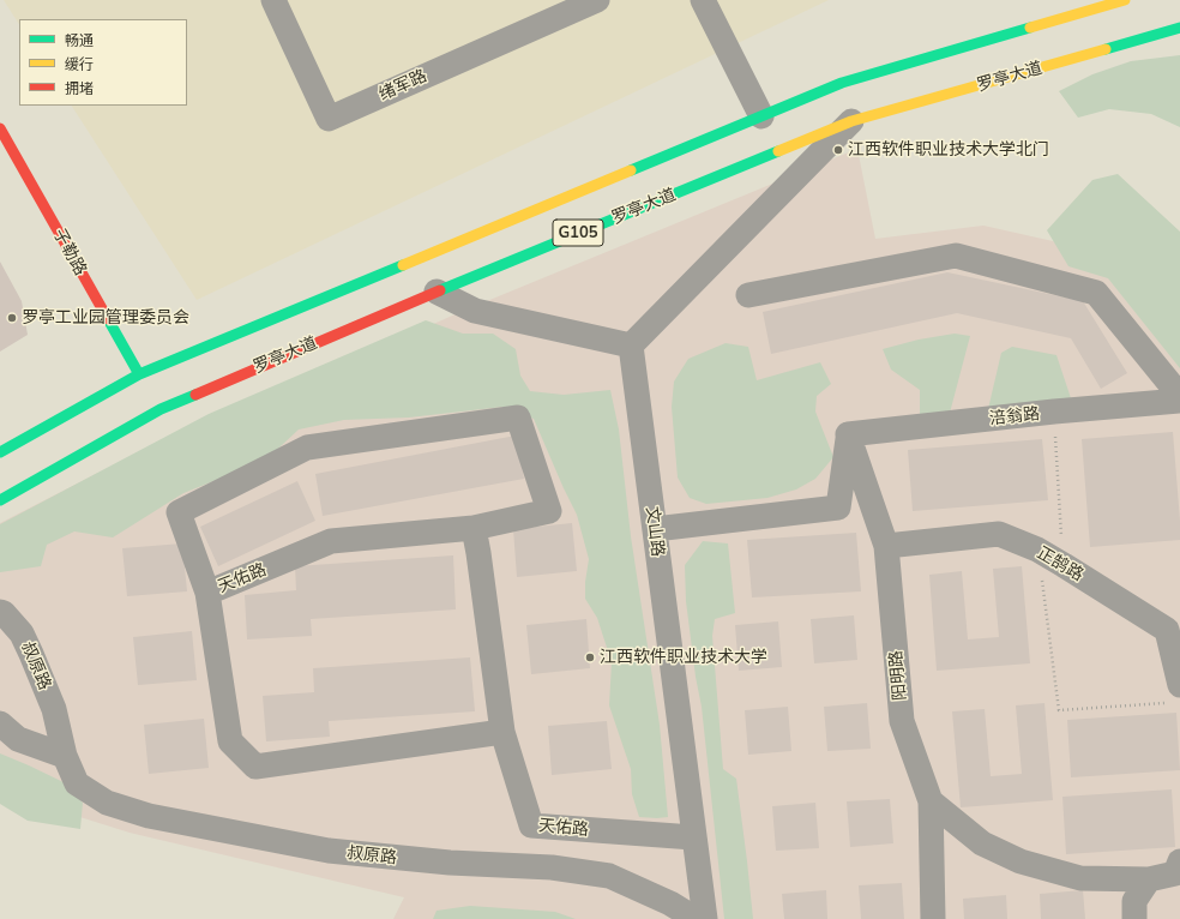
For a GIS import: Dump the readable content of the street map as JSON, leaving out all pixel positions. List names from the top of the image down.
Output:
{
  "streets": {
    "main road": ["罗亭大道", "G105", "子勒路"],
    "street": [
      "绪军路",
      "涪翁路",
      "文山路",
      "正鹄路",
      "天佑路",
      "叔原路",
      "阳明路"
    ]
  },
  "crossings": [
    ["G105", "子勒路"],
    ["涪翁路", "阳明路"],
    ["文山路", "天佑路"],
    ["正鹄路", "阳明路"]
  ],
  "places": ["江西软件职业技术大学北门", "罗亭工业园管理委员会", "江西软件职业技术大学"],
  "legend": ["畅通", "缓行", "拥堵"]
}
